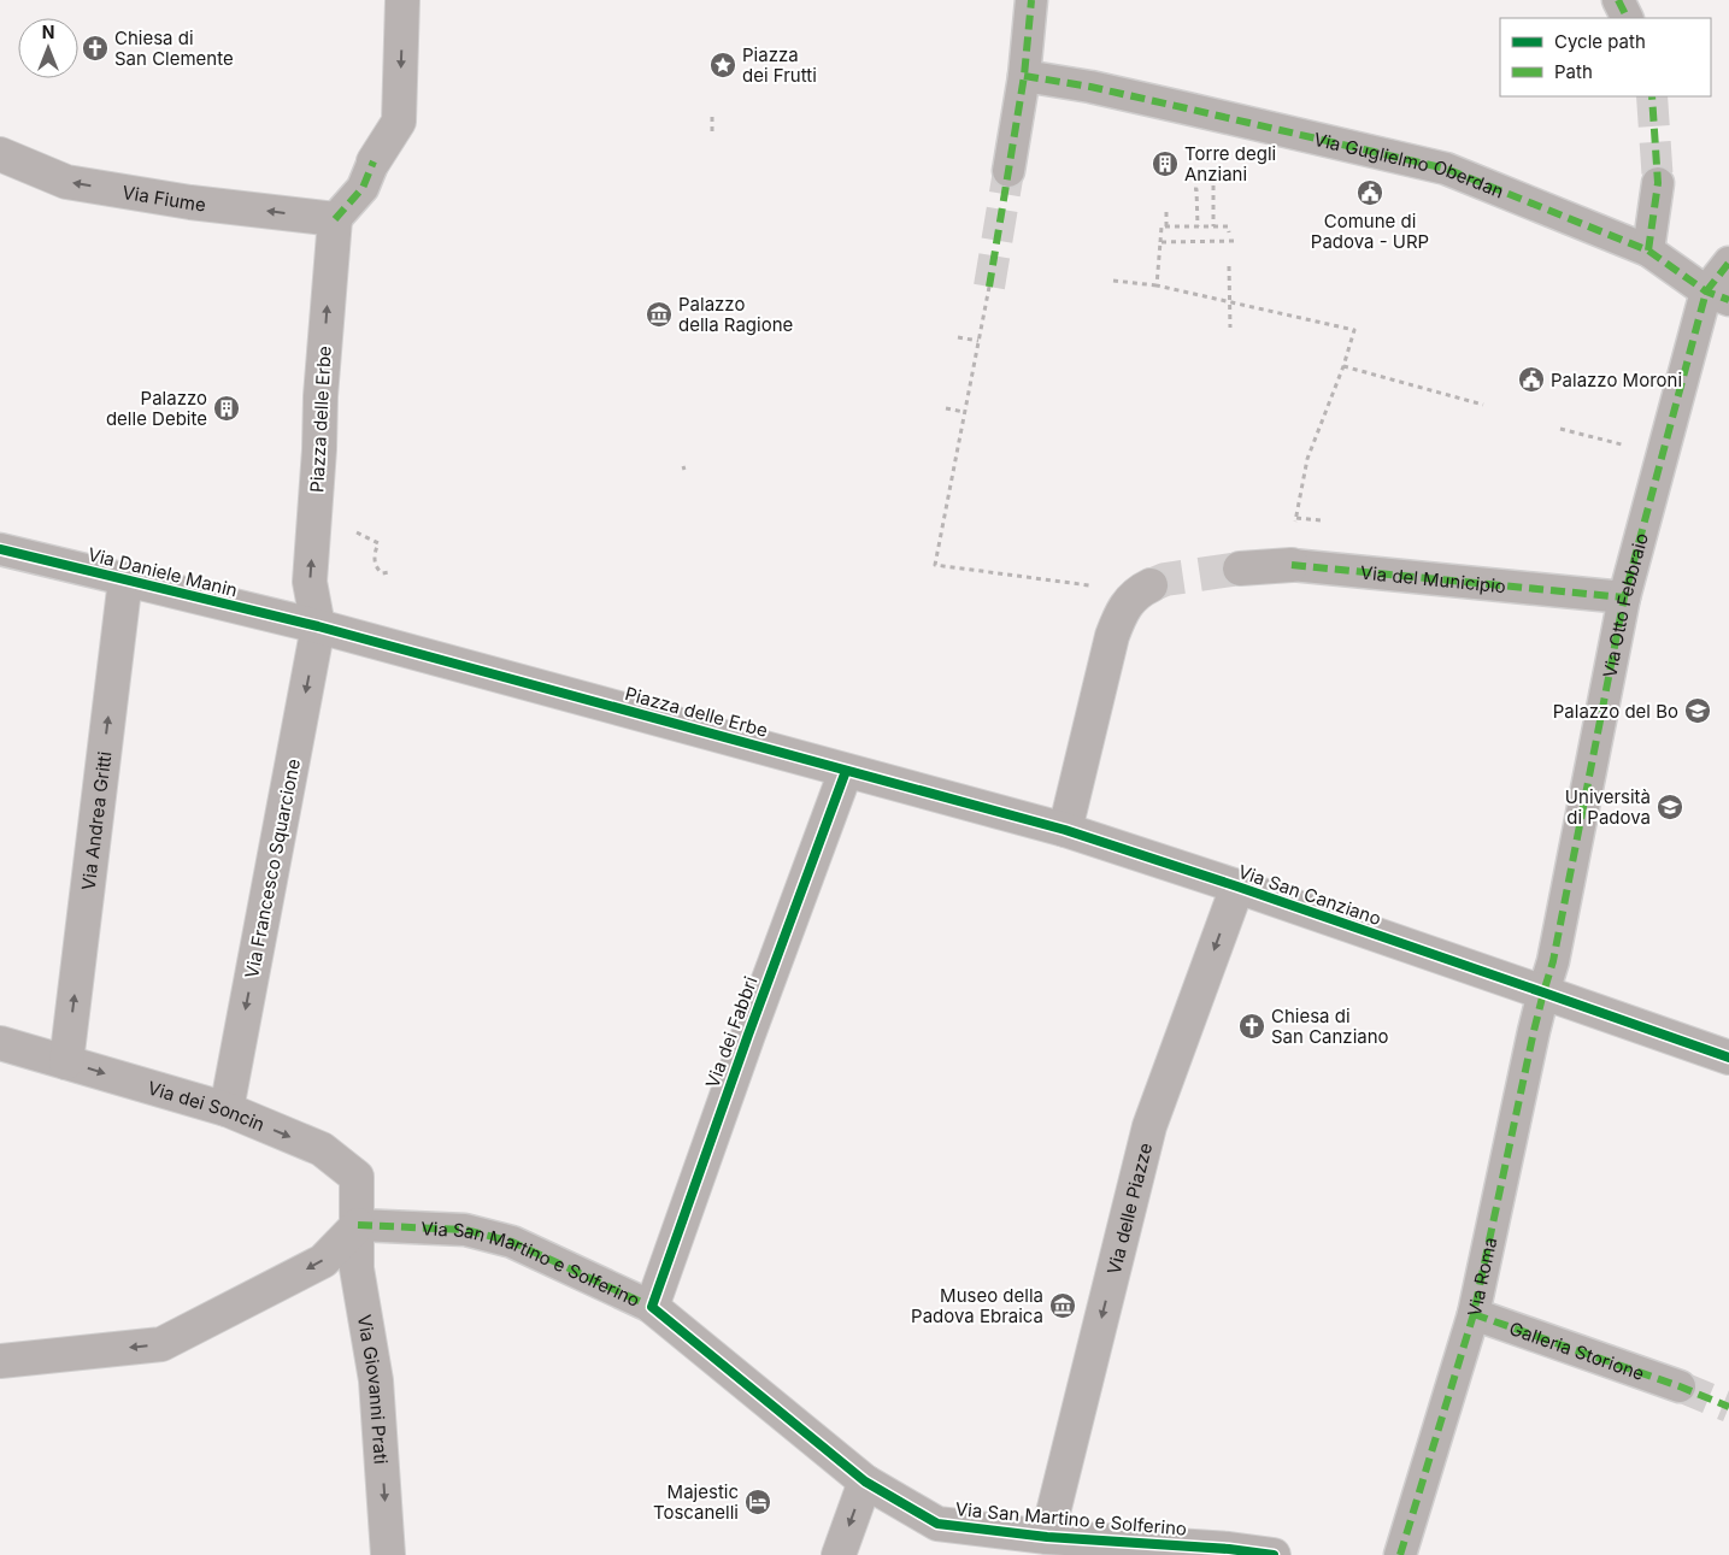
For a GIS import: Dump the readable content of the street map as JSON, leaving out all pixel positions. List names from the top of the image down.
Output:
{
  "streets": {
    "street": [
      "Via Guglielmo Oberdan",
      "Via Fiume",
      "Piazza delle Erbe",
      "Via Daniele Manin",
      "Via del Municipio",
      "Via Otto Febbraio",
      "Via Andrea Gritti",
      "Via Francesco Squarcione",
      "Via San Canziano",
      "Via dei Fabbri",
      "Via dei Soncin",
      "Via delle Piazze",
      "Via San Martino e Solferino",
      "Via Roma",
      "Galleria Storione",
      "Via Giovanni Prati"
    ]
  },
  "crossings": [
    ["Via Guglielmo Oberdan", "Via Otto Febbraio"],
    ["Via Fiume", "Piazza delle Erbe"],
    ["Piazza delle Erbe", "Via Daniele Manin"],
    ["Piazza delle Erbe", "Via Francesco Squarcione"],
    ["Piazza delle Erbe", "Via San Canziano"],
    ["Piazza delle Erbe", "Via dei Fabbri"],
    ["Via Daniele Manin", "Via Andrea Gritti"],
    ["Via Daniele Manin", "Via Francesco Squarcione"],
    ["Via del Municipio", "Via Otto Febbraio"],
    ["Via Otto Febbraio", "Via San Canziano"],
    ["Via Otto Febbraio", "Via Roma"],
    ["Via Andrea Gritti", "Via dei Soncin"],
    ["Via Francesco Squarcione", "Via dei Soncin"],
    ["Via San Canziano", "Via delle Piazze"],
    ["Via San Canziano", "Via Roma"],
    ["Via dei Fabbri", "Via San Martino e Solferino"],
    ["Via dei Soncin", "Via San Martino e Solferino"],
    ["Via dei Soncin", "Via Giovanni Prati"],
    ["Via delle Piazze", "Via San Martino e Solferino"],
    ["Via San Martino e Solferino", "Via Giovanni Prati"],
    ["Via Roma", "Galleria Storione"]
  ],
  "one_way": [
    "Via Fiume",
    "Via Andrea Gritti",
    "Via Francesco Squarcione",
    "Via dei Soncin",
    "Via delle Piazze",
    "Via Giovanni Prati"
  ],
  "places": {
    "church": ["Chiesa di San Clemente", "Chiesa di San Canziano"],
    "place": ["Piazza dei Frutti"],
    "building": ["Torre degli Anziani", "Palazzo delle Debite"],
    "public building": ["Comune di Padova - URP", "Palazzo Moroni"],
    "museum": ["Palazzo della Ragione", "Museo della Padova Ebraica"],
    "school or university": ["Palazzo del Bo", "Università di Padova"],
    "hotel": ["Majestic Toscanelli"]
  },
  "legend": ["Cycle path", "Path"],
  "north": "top"
}
